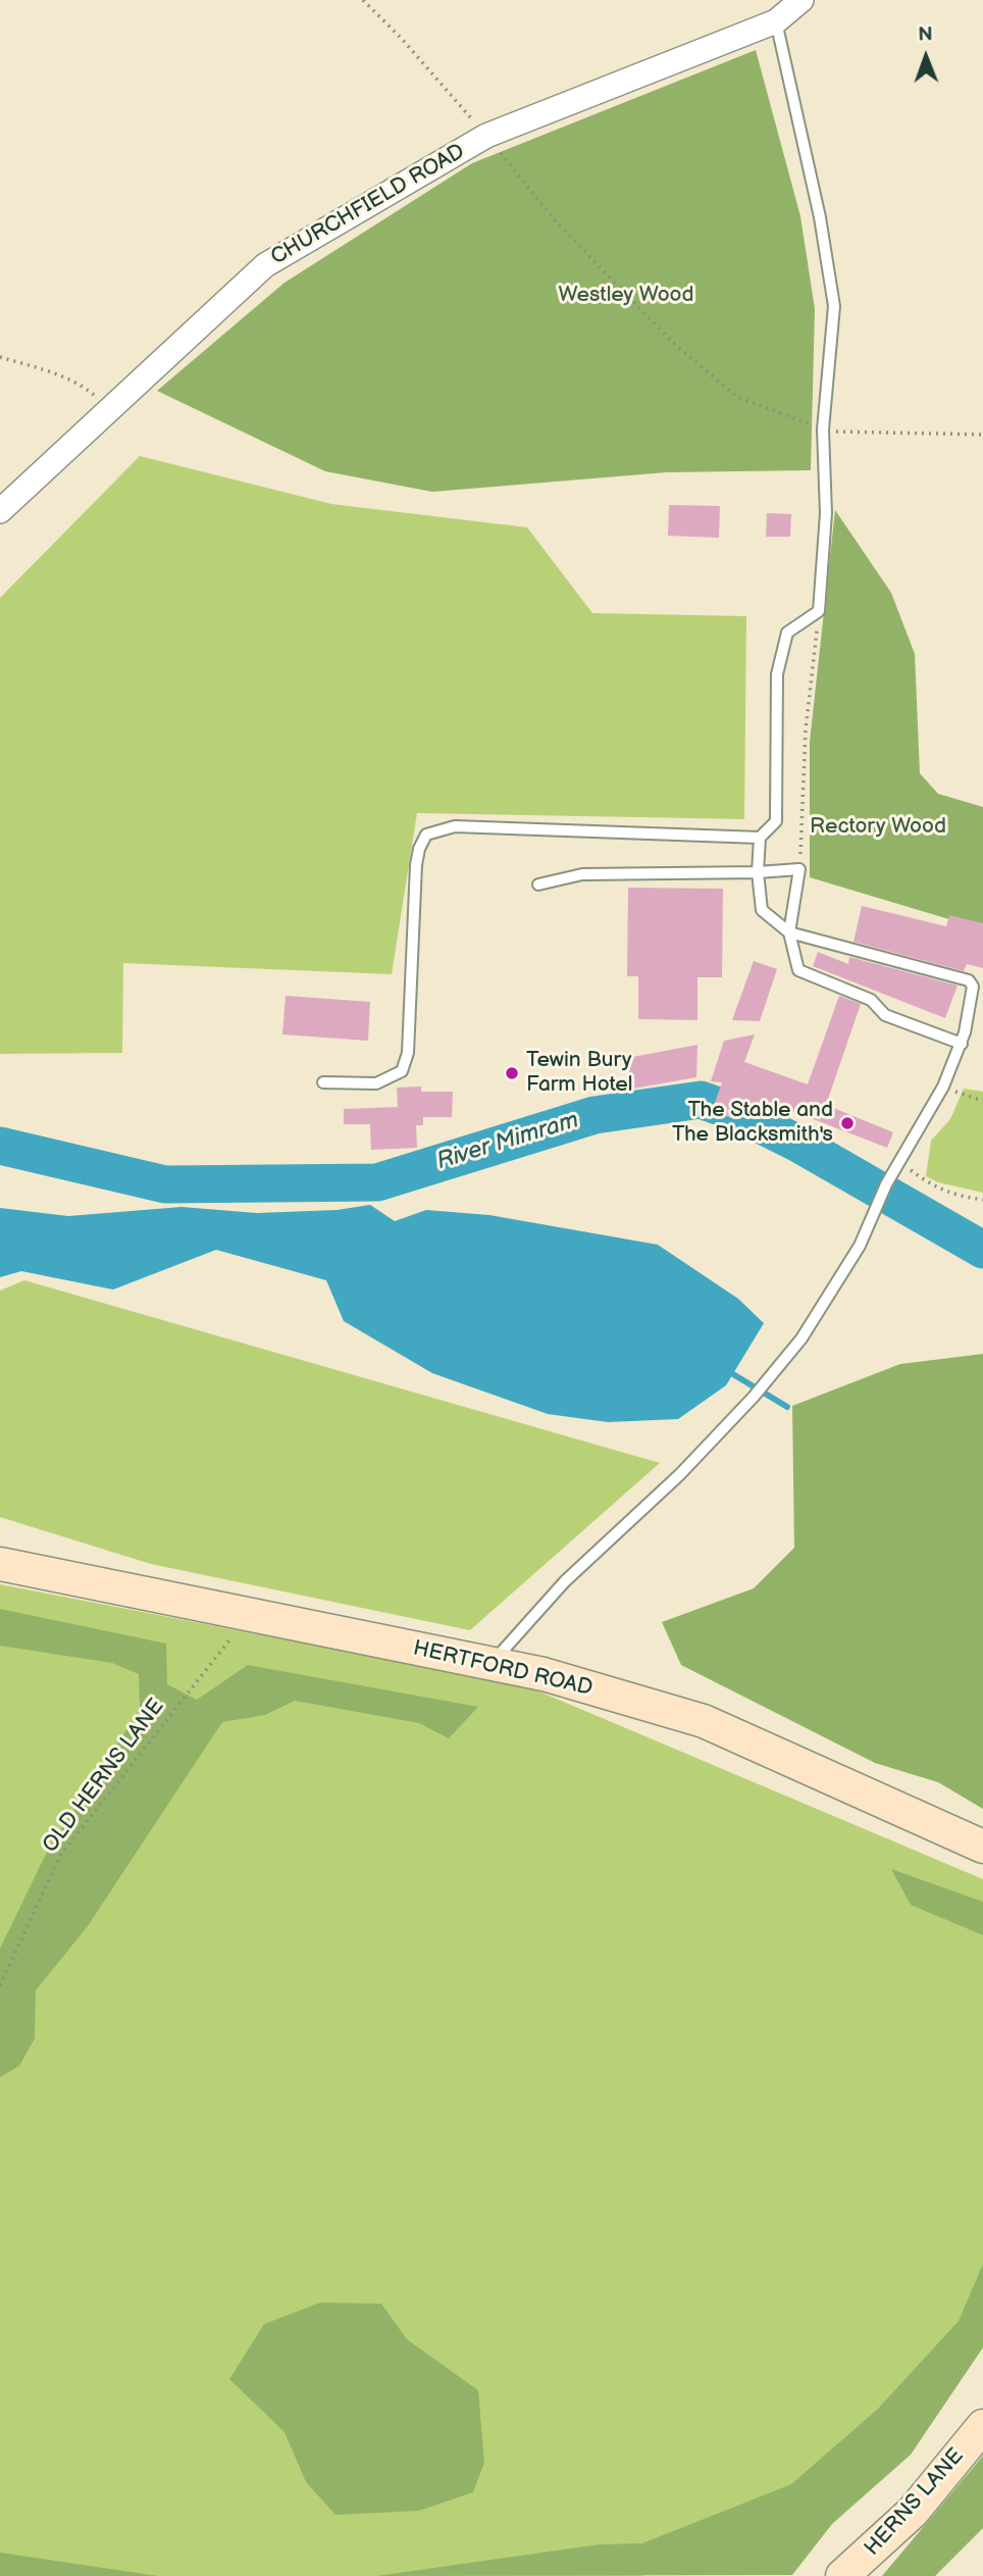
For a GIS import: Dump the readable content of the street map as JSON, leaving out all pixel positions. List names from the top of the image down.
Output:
{
  "streets": {
    "main road": ["HERTFORD ROAD", "HERNS LANE"],
    "street": ["CHURCHFIELD ROAD"],
    "path": ["OLD HERNS LANE"]
  },
  "crossings": [
    ["HERTFORD ROAD", "OLD HERNS LANE"]
  ],
  "water": ["River Mimram"],
  "parks": ["Westley Wood", "Rectory Wood"],
  "places": ["Tewin Bury Farm Hotel", "The Stable and The Blacksmith's"],
  "north": "top"
}
